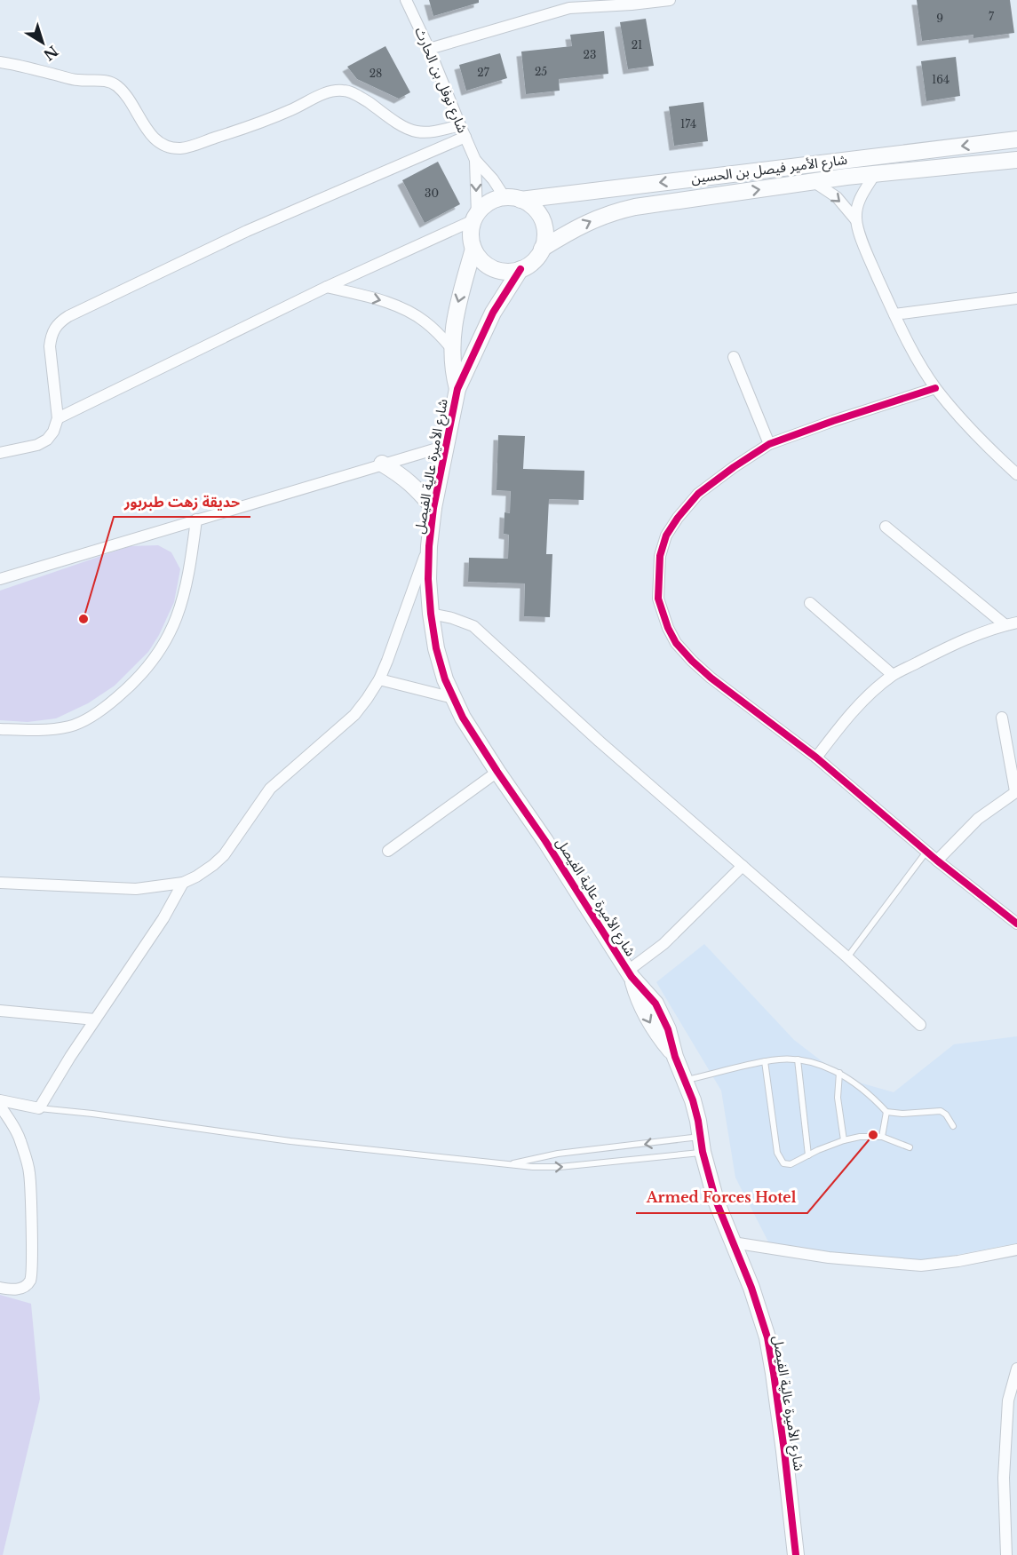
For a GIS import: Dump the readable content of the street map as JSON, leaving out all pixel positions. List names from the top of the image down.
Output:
{
  "streets": {
    "street": ["شارع نوفل بن الحارث", "شارع الأمير فيصل بن الحسين", "شارع الأميرة عالية الفيصل"]
  },
  "crossings": [
    ["شارع نوفل بن الحارث", "شارع الأمير فيصل بن الحسين"],
    ["شارع نوفل بن الحارث", "شارع الأميرة عالية الفيصل"],
    ["شارع الأمير فيصل بن الحسين", "شارع الأميرة عالية الفيصل"]
  ],
  "places": ["حديقة زهت طبربور", "Armed Forces Hotel"],
  "house_numbers": [
    "7",
    "9",
    "21",
    "23",
    "25",
    "27",
    "28",
    "164",
    "174",
    "30"
  ],
  "north": "bottom right"
}
